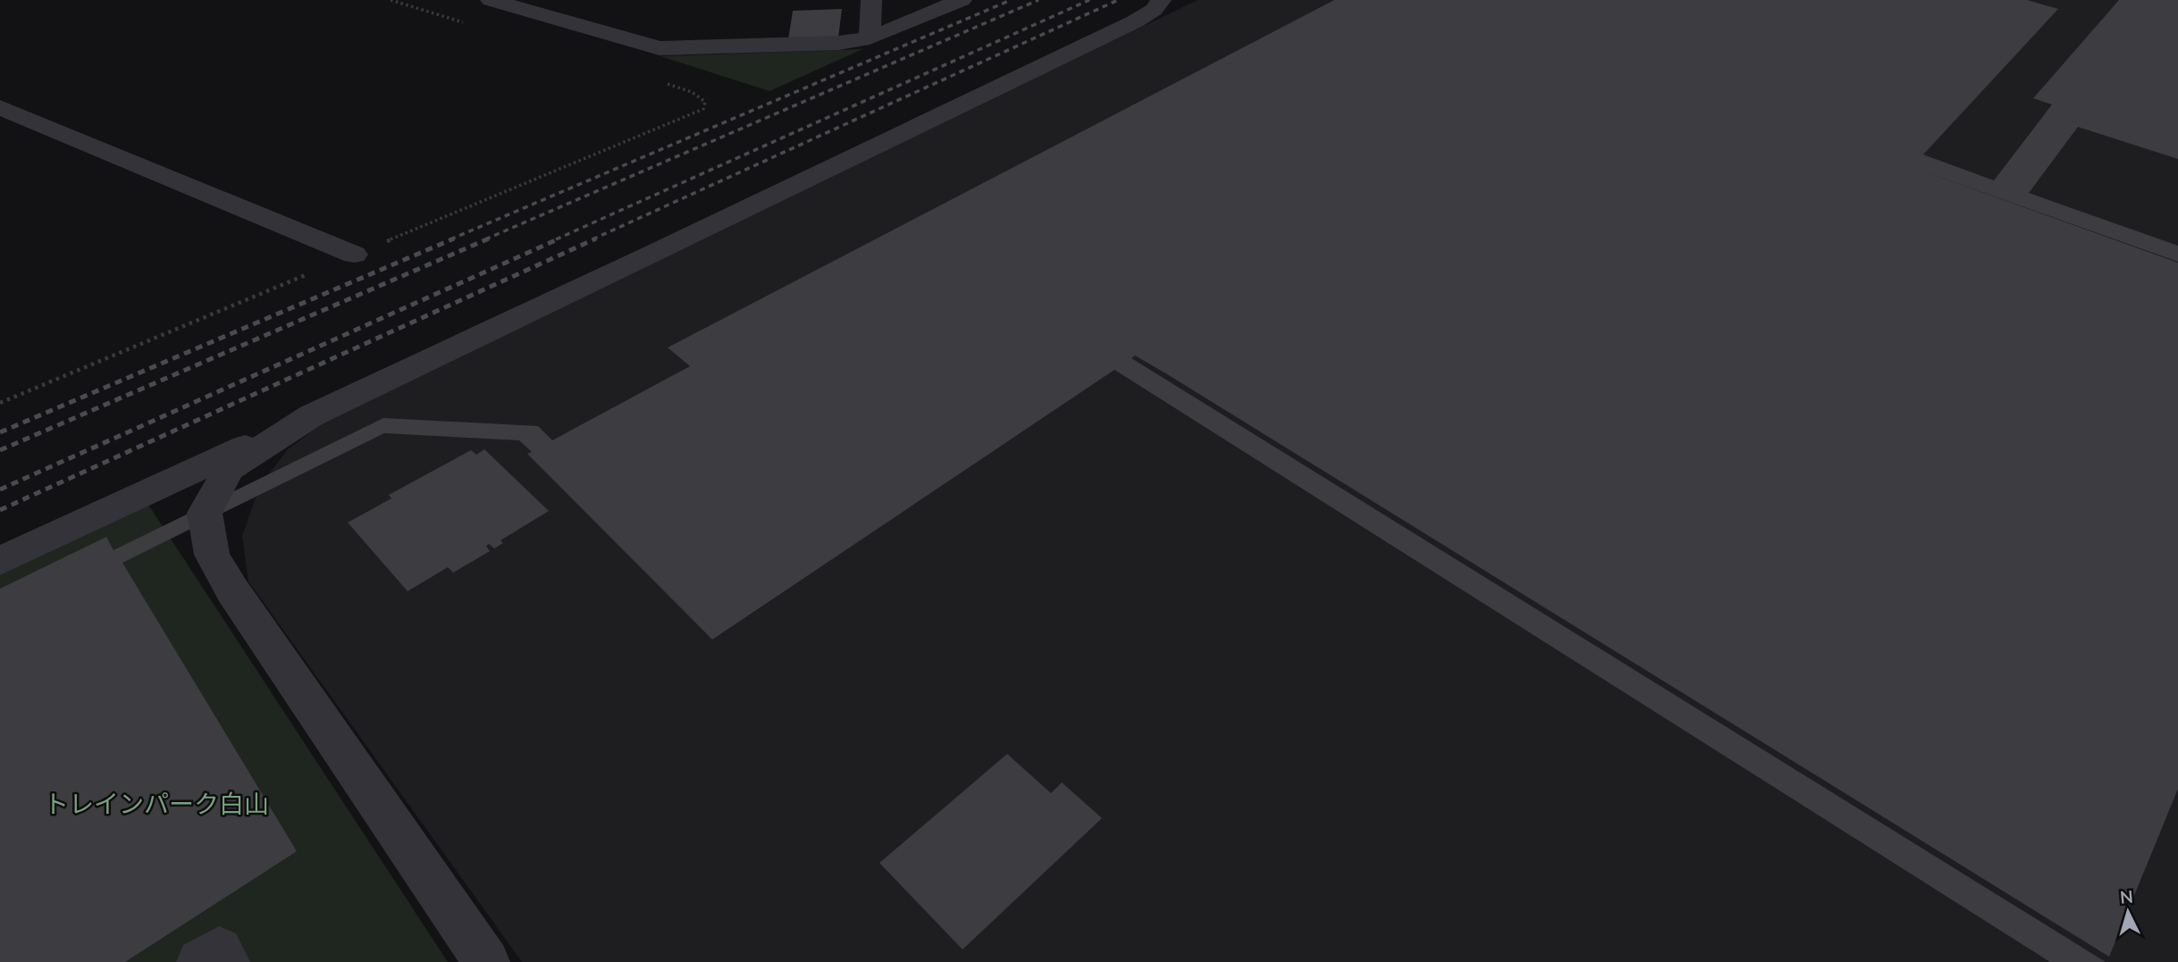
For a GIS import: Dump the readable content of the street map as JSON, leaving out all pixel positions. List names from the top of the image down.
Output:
{
  "parks": ["トレインパーク白山"],
  "north": "top"
}
